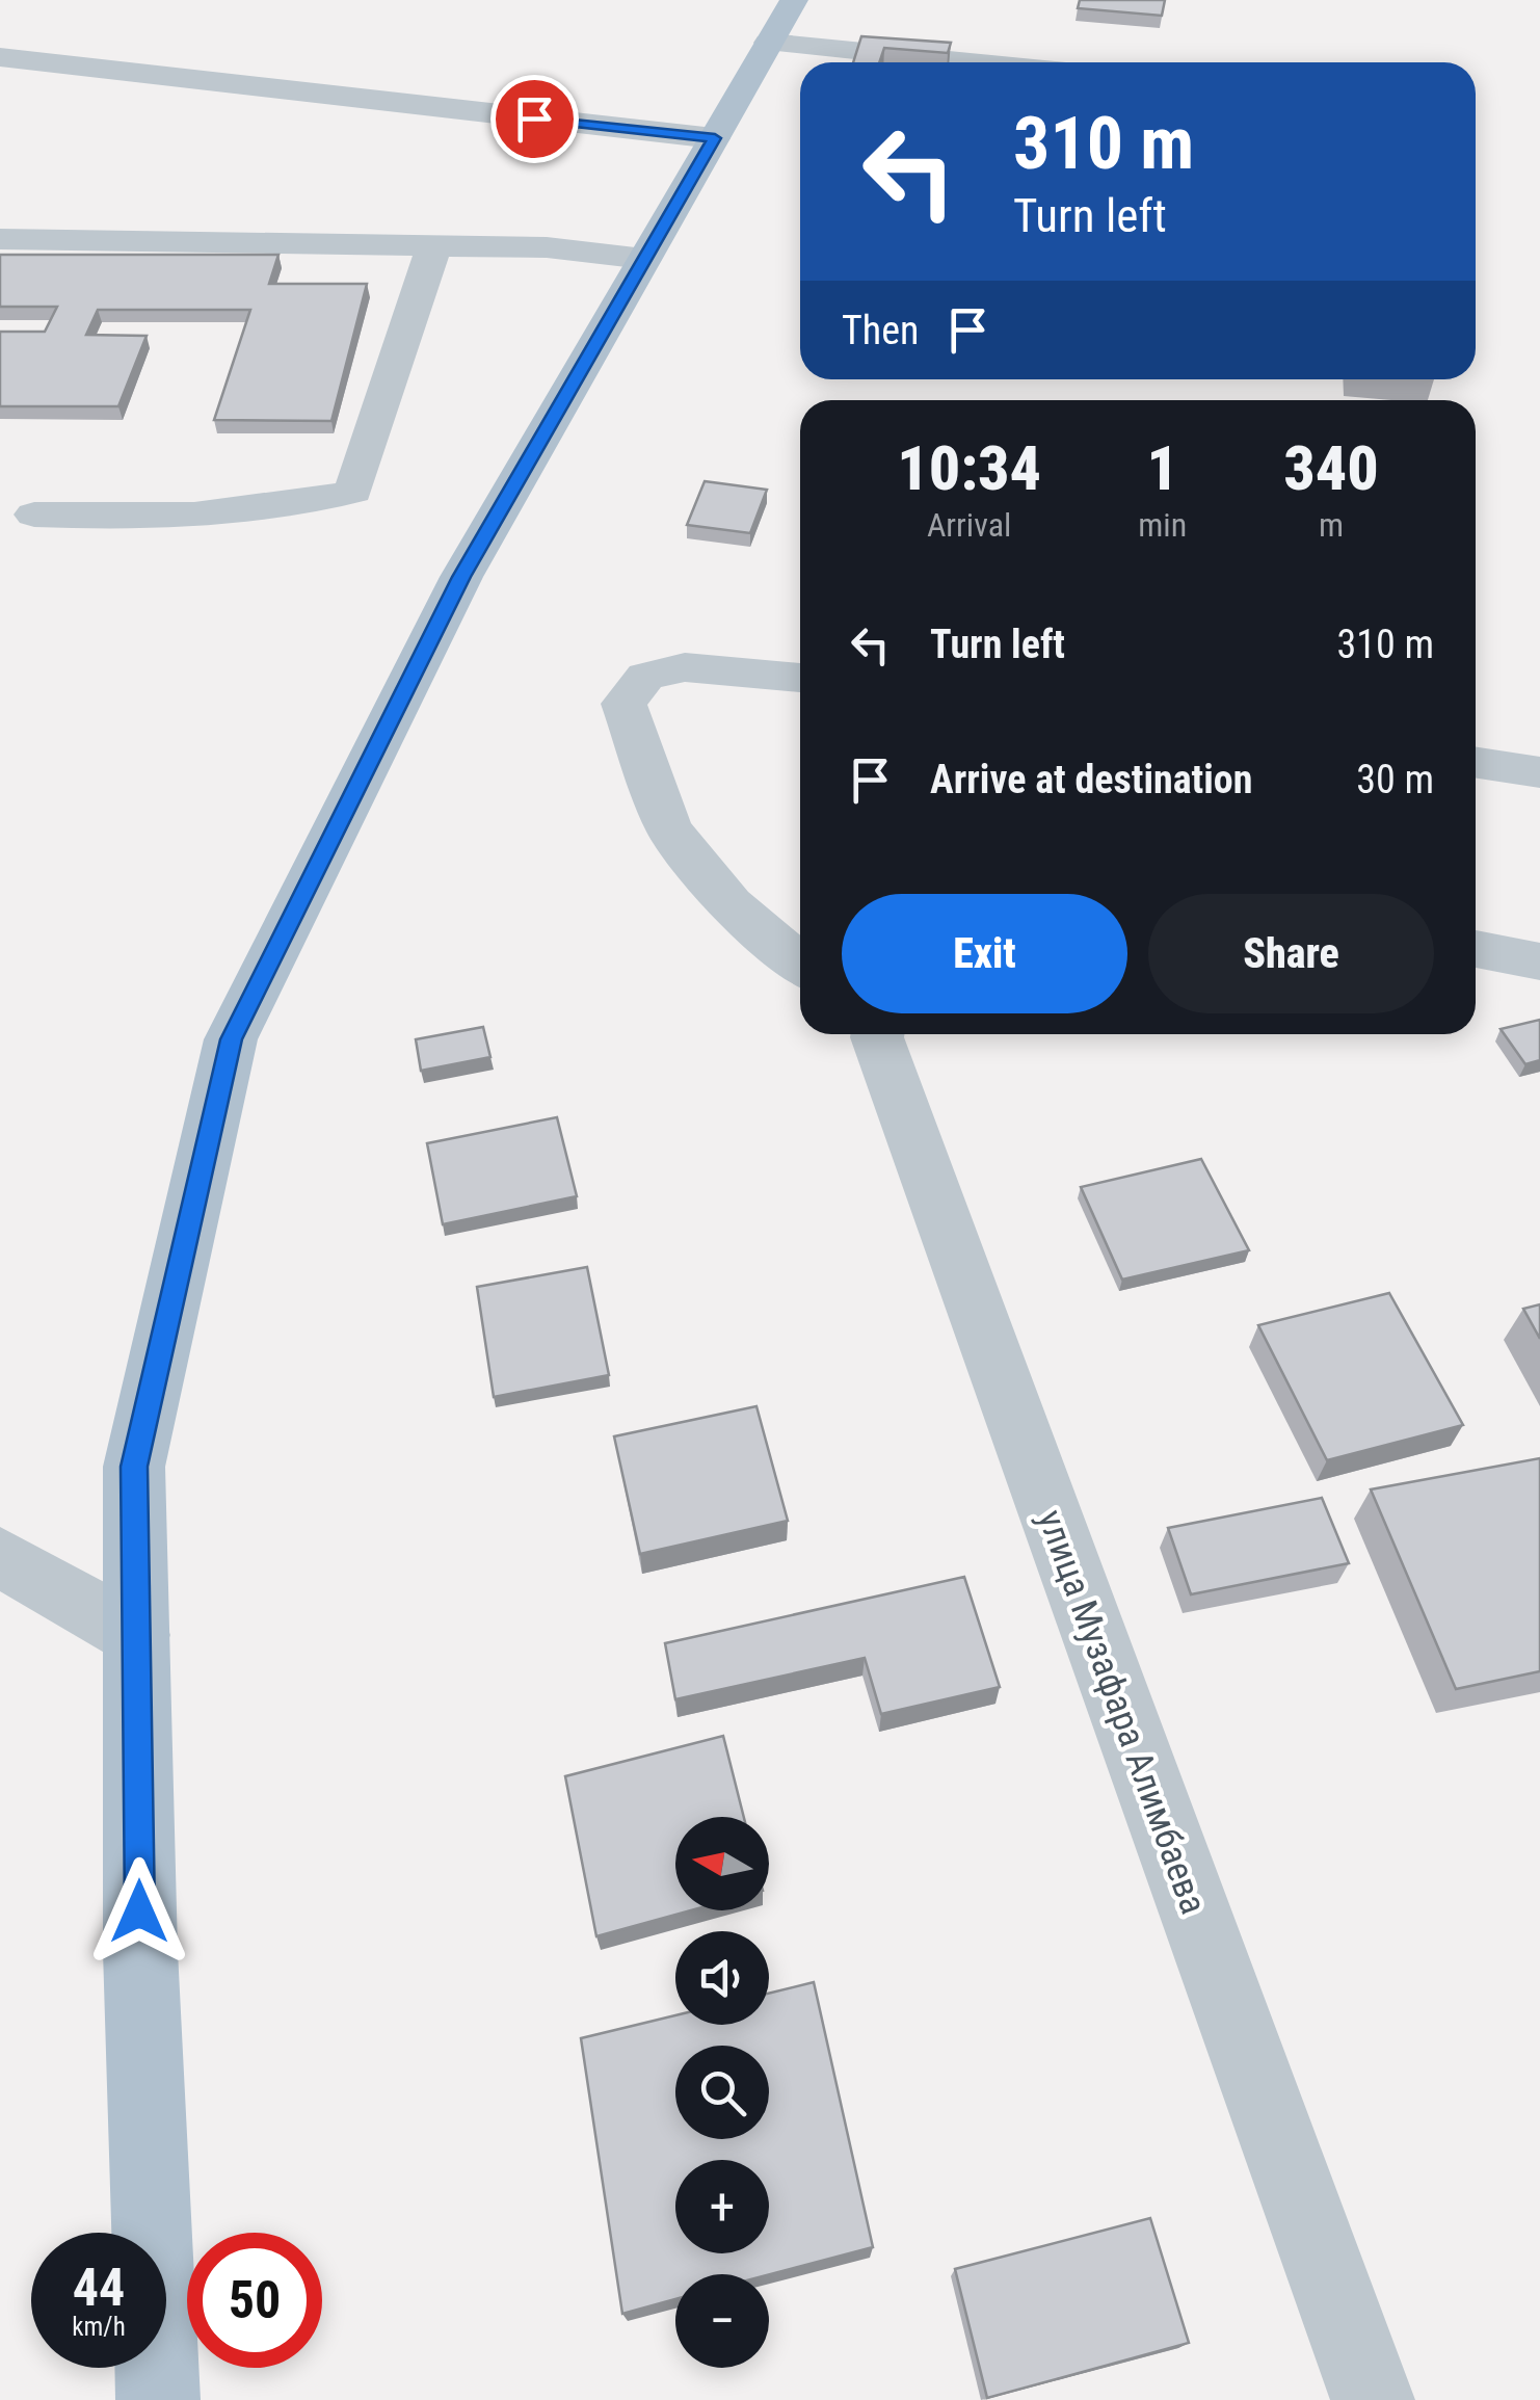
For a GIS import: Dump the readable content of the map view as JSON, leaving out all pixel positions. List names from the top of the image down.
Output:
{
  "streets": {
    "street": ["улица Музафара Алимбаева"]
  },
  "north": "left",
  "page": {
    "turn": ["310 m", "Turn left"],
    "then": "Then",
    "eta": [
      "10:34",
      "Arrival",
      "1",
      "min",
      "340",
      "m"
    ],
    "list": [
      {
        "name": "Turn left",
        "value": "310 m"
      },
      {
        "name": "Arrive at destination",
        "value": "30 m"
      }
    ],
    "buttons": ["Exit", "Share"],
    "map_buttons": ["+", "−"],
    "speed": "44 km/h",
    "limit": "50"
  }
}
